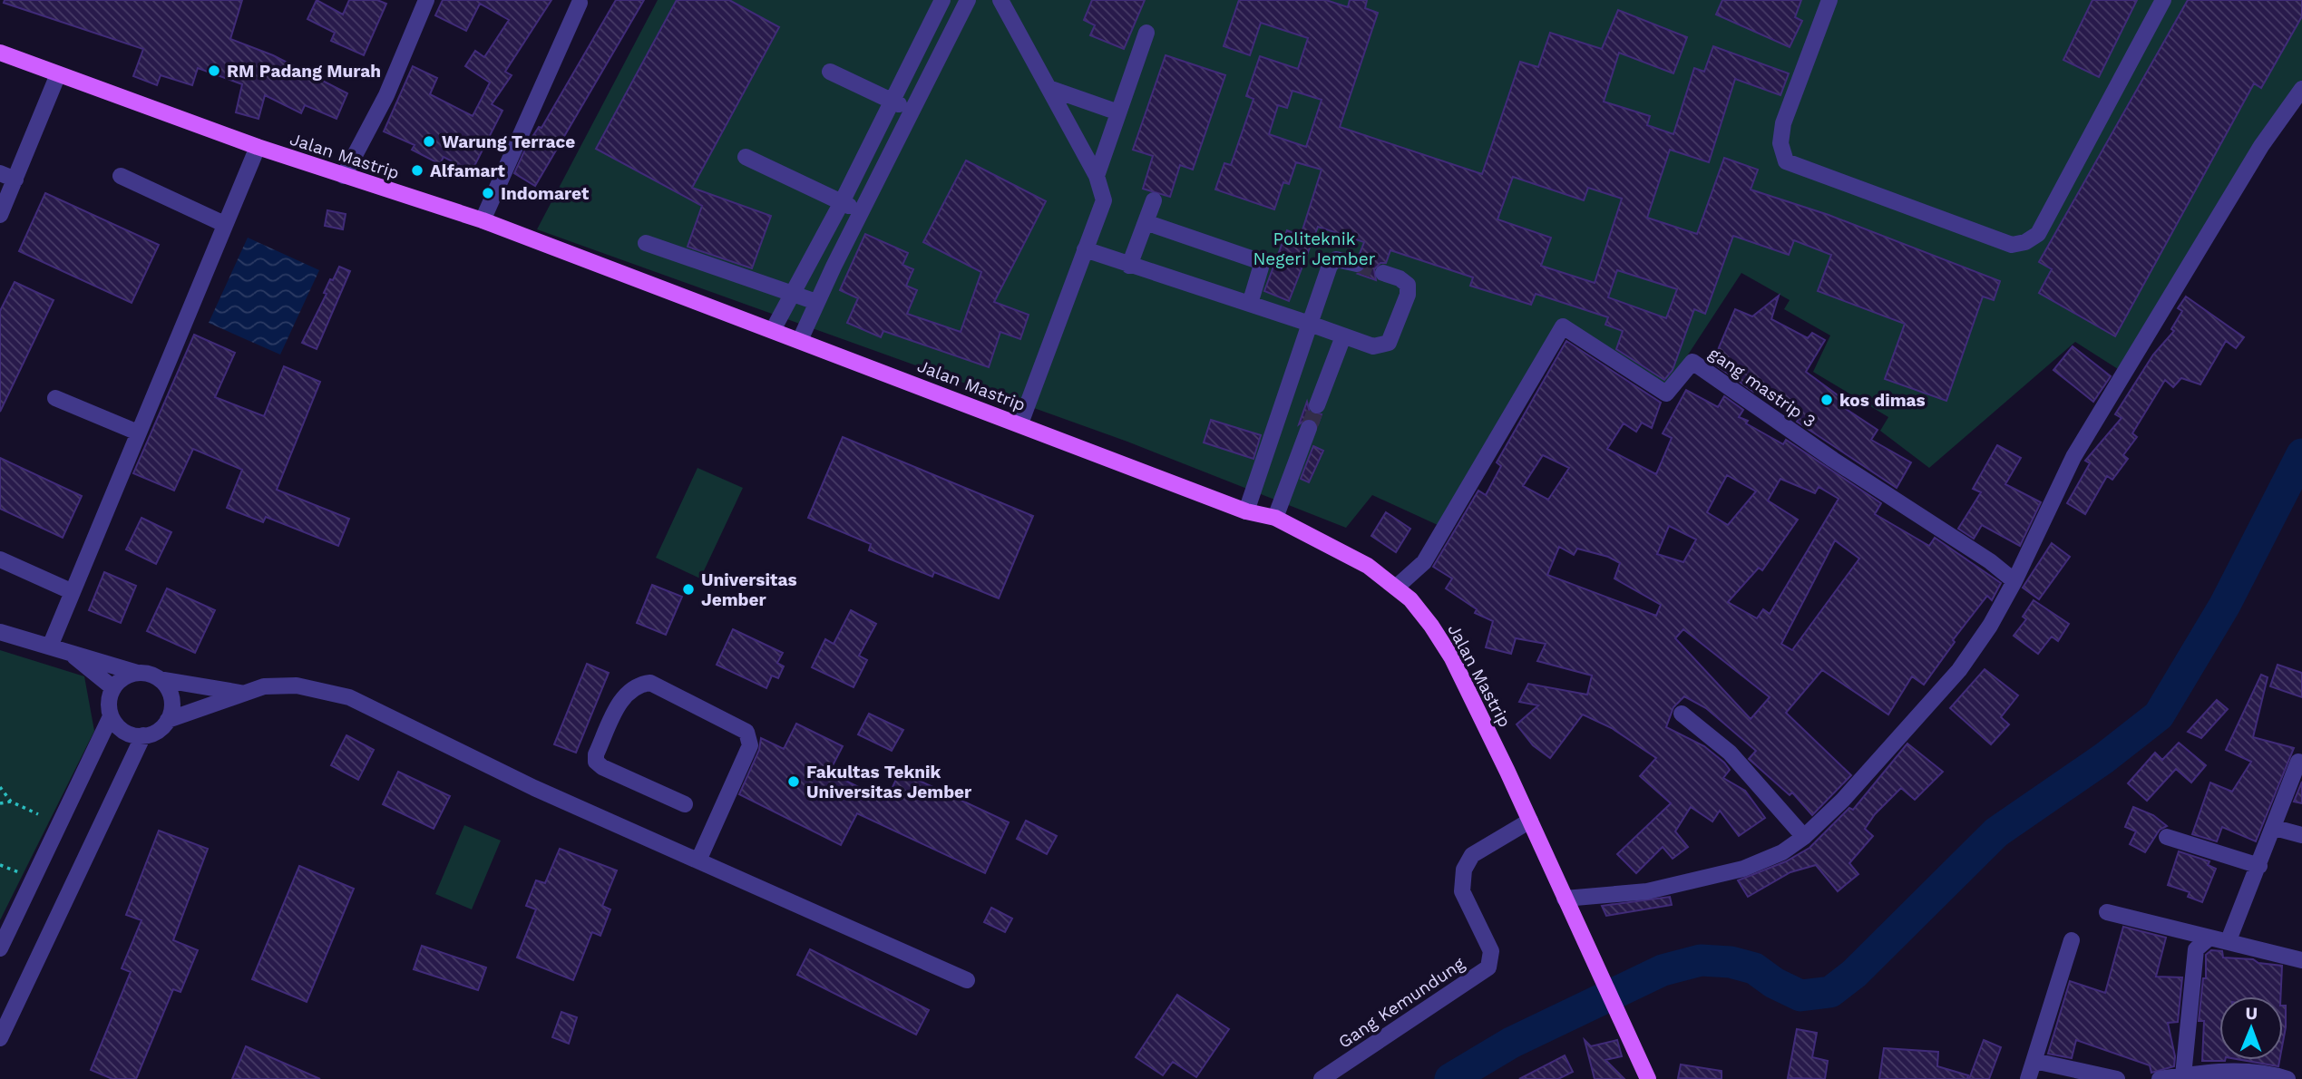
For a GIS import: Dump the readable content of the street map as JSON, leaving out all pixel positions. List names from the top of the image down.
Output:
{
  "streets": {
    "main road": ["Jalan Mastrip"],
    "street": ["gang mastrip 3", "Gang Kemundung"]
  },
  "crossings": [
    ["Jalan Mastrip", "gang mastrip 3"],
    ["Jalan Mastrip", "Gang Kemundung"]
  ],
  "parks": ["Politeknik Negeri Jember"],
  "places": [
    "RM Padang Murah",
    "Warung Terrace",
    "Alfamart",
    "Indomaret",
    "kos dimas",
    "Universitas Jember",
    "Fakultas Teknik Universitas Jember"
  ],
  "north": "top"
}
